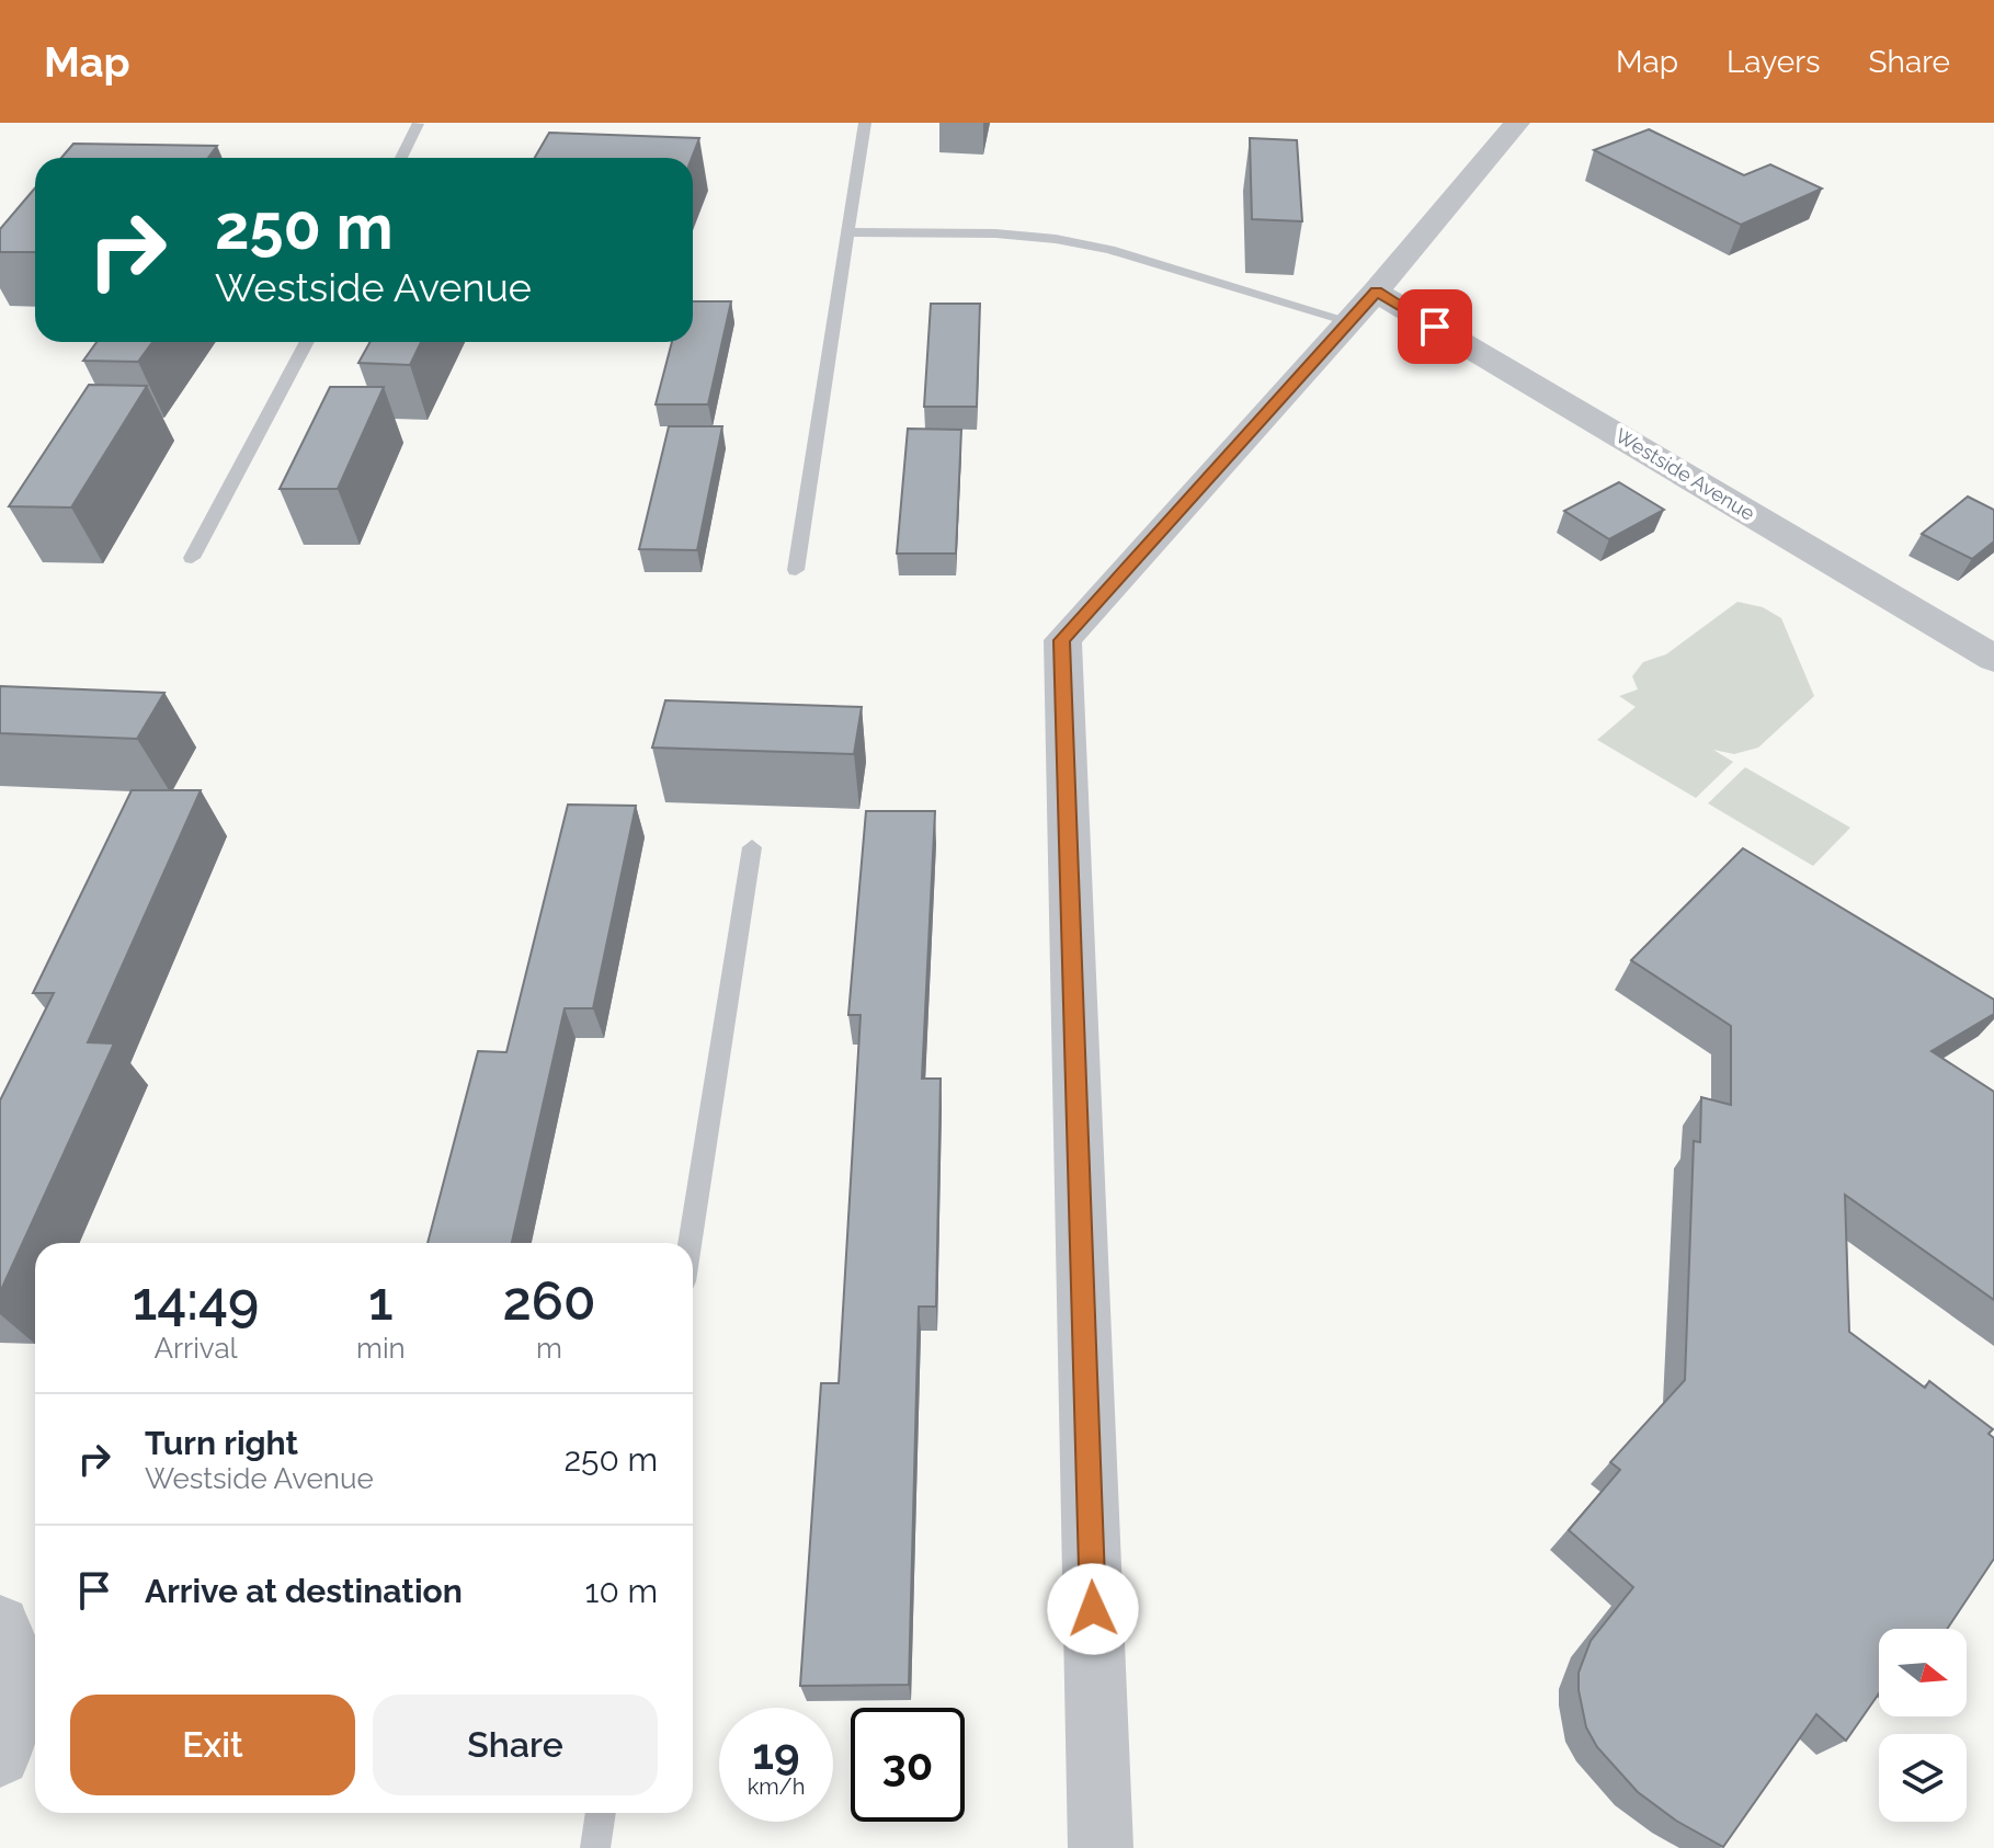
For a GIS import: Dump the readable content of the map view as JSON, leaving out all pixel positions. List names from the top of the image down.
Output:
{
  "streets": {
    "street": ["Westside Avenue"]
  },
  "north": "right",
  "page": {
    "header": "Map",
    "nav": ["Map", "Layers", "Share"],
    "turn": ["250 m", "Westside Avenue"],
    "eta": [
      "14:49",
      "Arrival",
      "1",
      "min",
      "260",
      "m"
    ],
    "list": [
      {
        "name": "Turn right",
        "note": "Westside Avenue",
        "value": "250 m"
      },
      {
        "name": "Arrive at destination",
        "value": "10 m"
      }
    ],
    "buttons": ["Exit", "Share"],
    "speed": "19 km/h",
    "limit": "30"
  }
}
